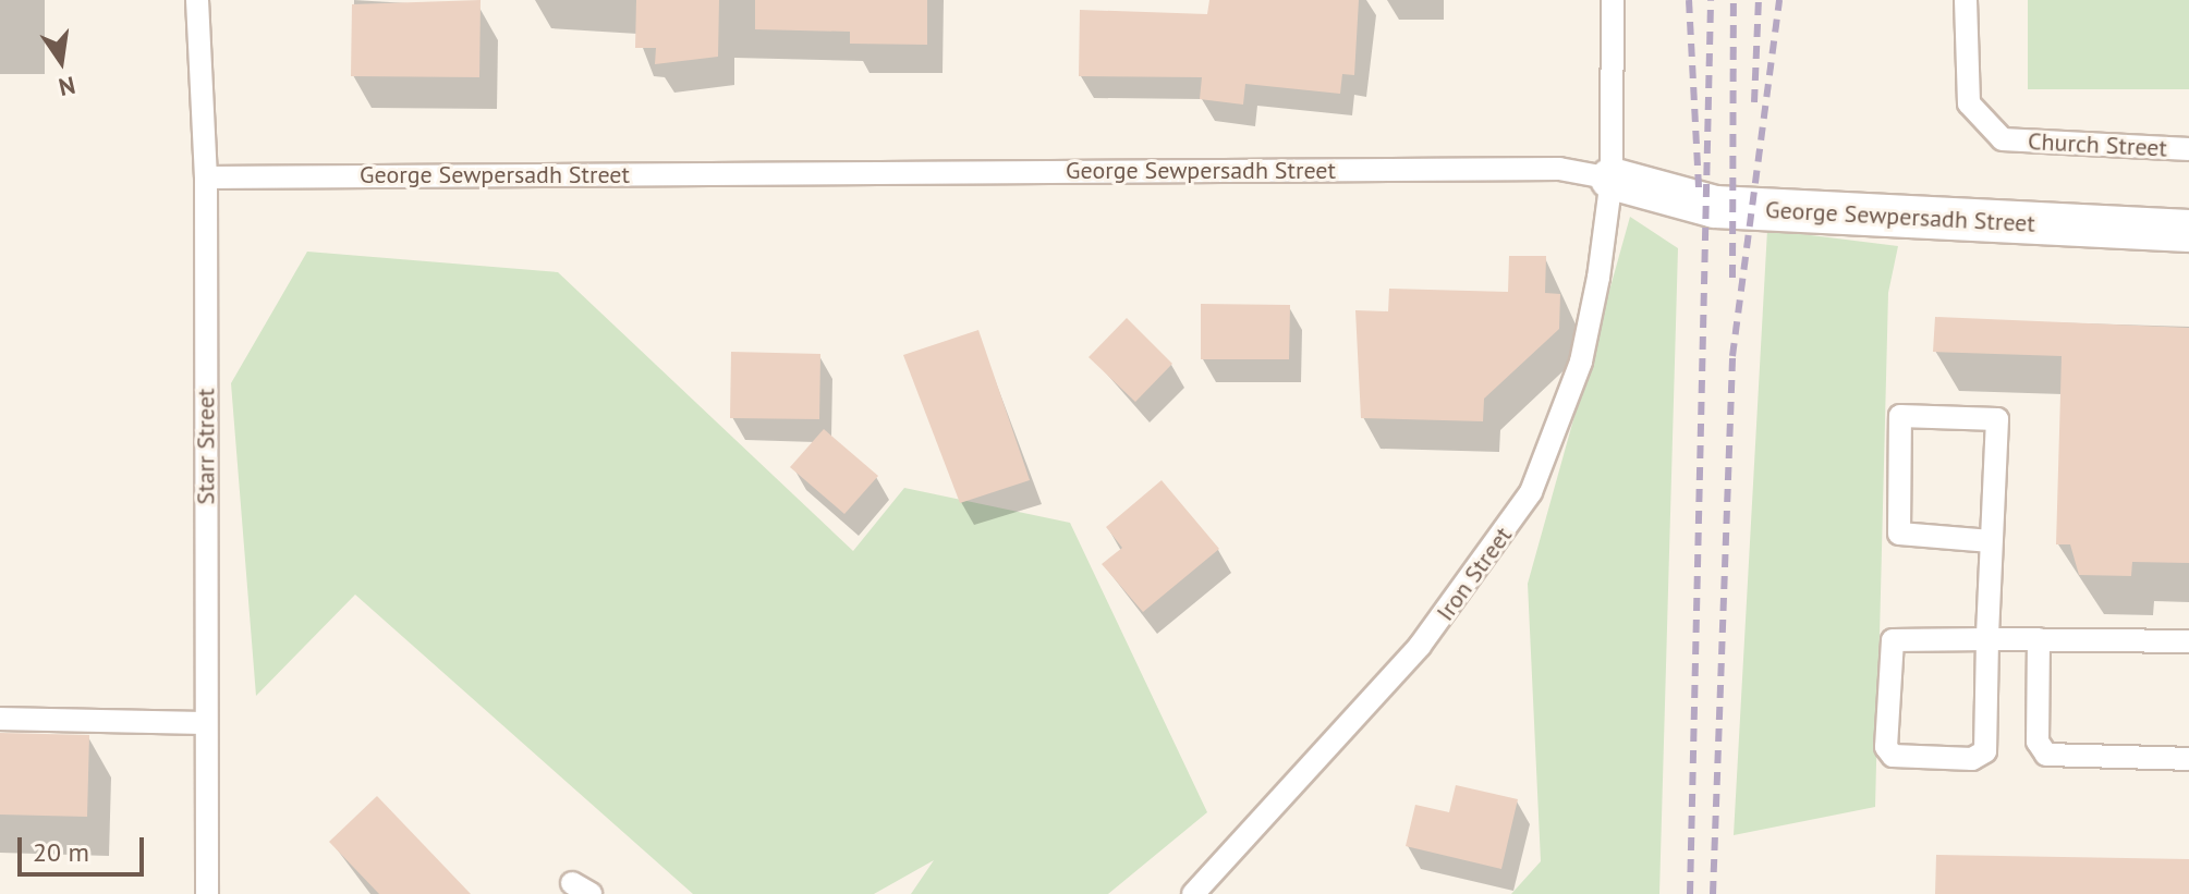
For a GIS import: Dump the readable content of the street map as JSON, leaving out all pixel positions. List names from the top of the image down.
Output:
{
  "streets": {
    "street": ["George Sewpersadh Street"],
    "lane": ["Church Street", "Starr Street", "Iron Street"]
  },
  "crossings": [
    ["George Sewpersadh Street", "Starr Street"],
    ["George Sewpersadh Street", "Iron Street"]
  ],
  "scale_bar": "20 m",
  "north": "bottom"
}
